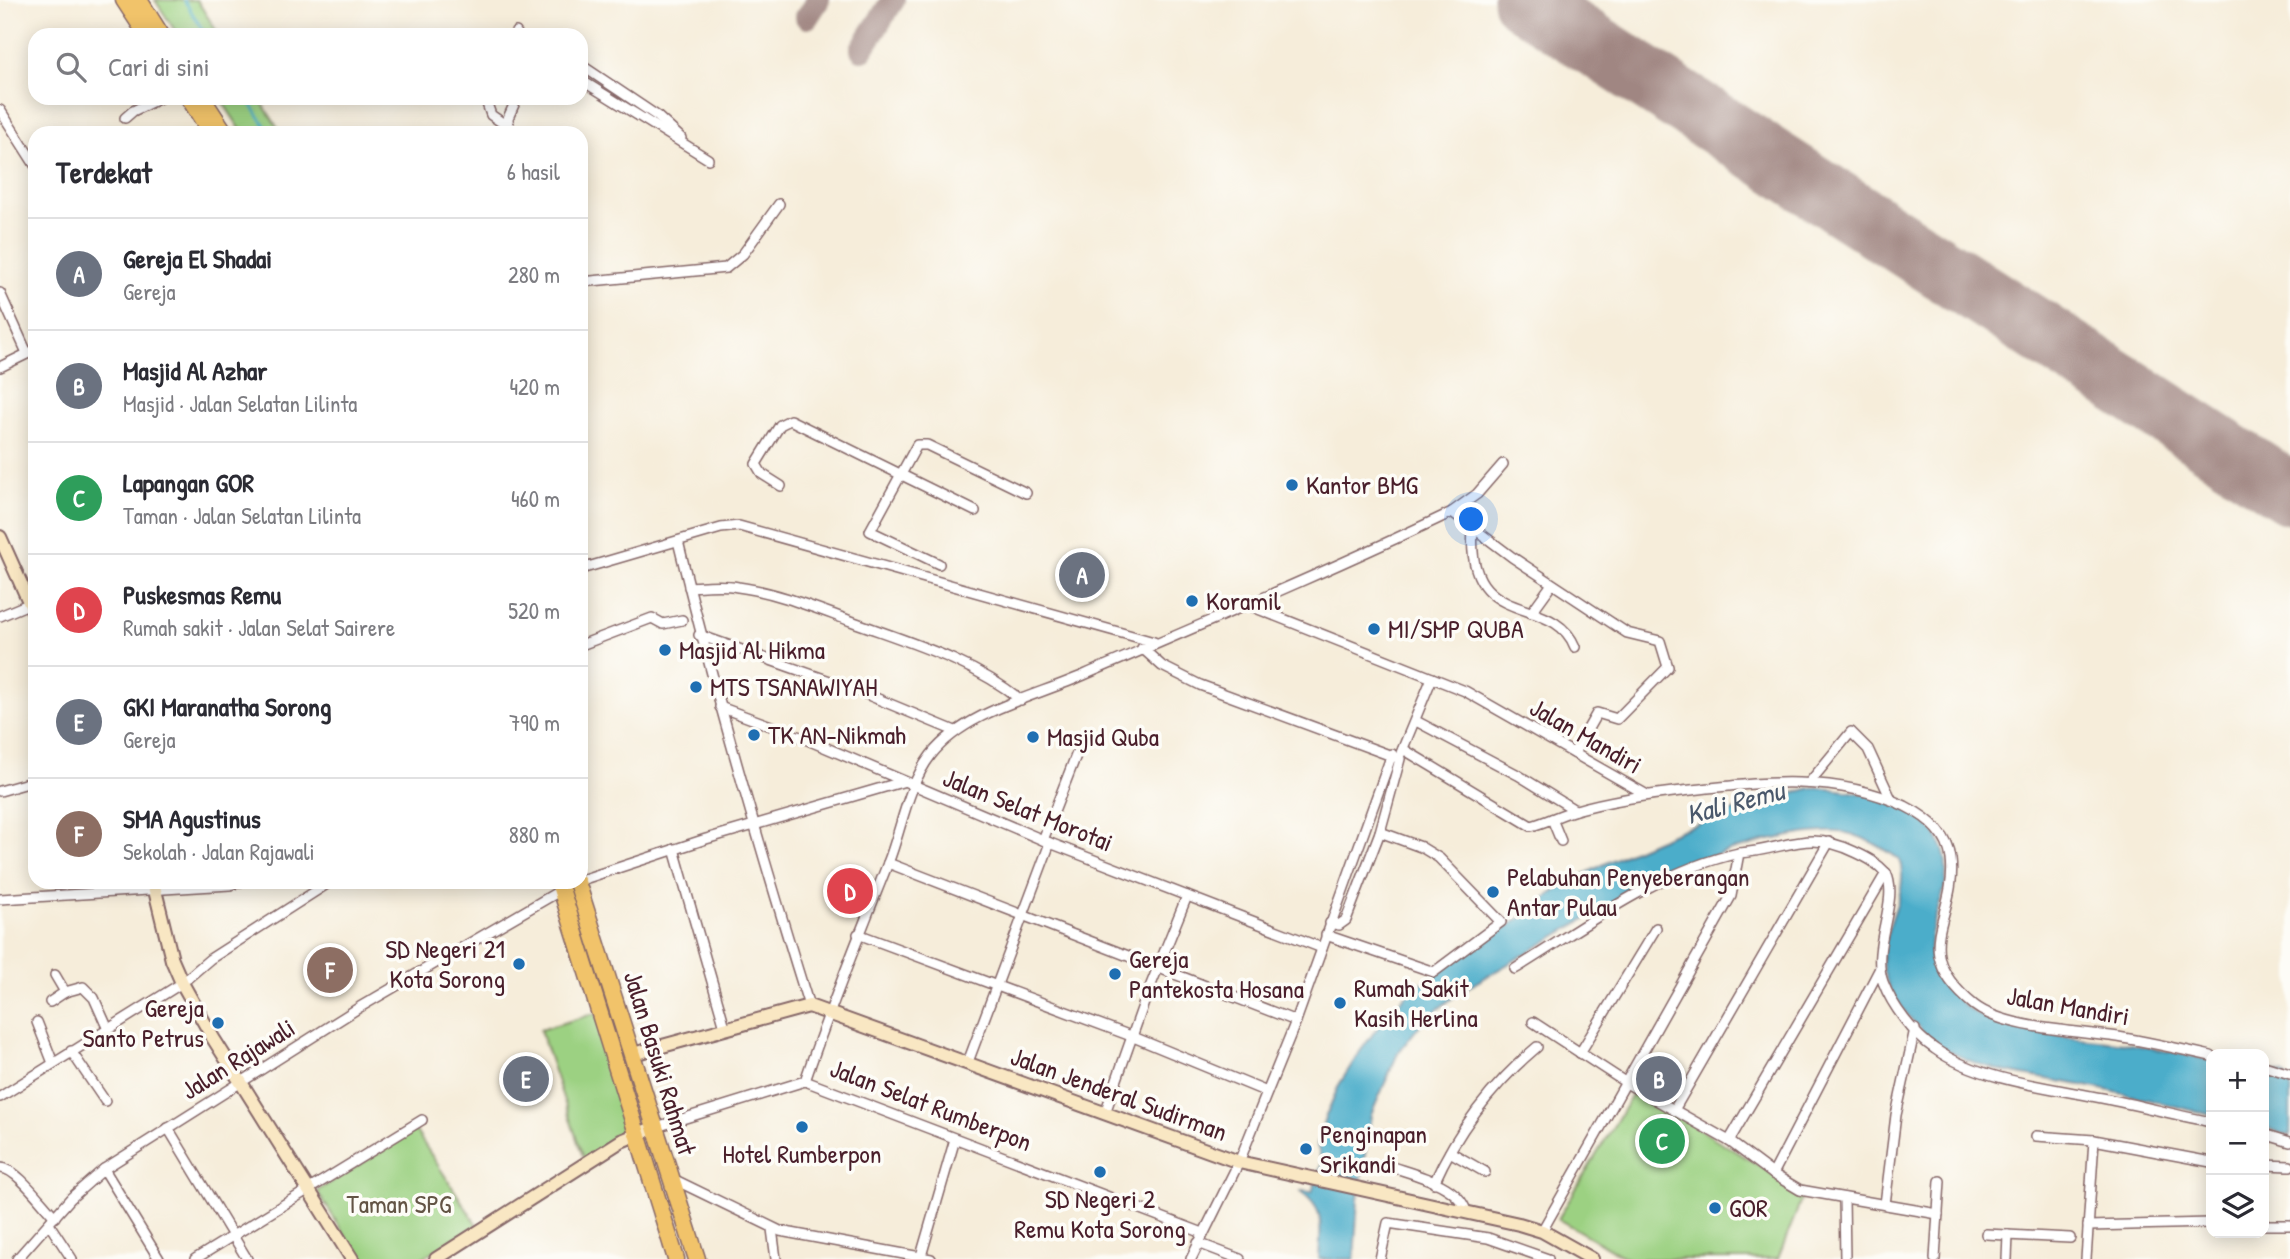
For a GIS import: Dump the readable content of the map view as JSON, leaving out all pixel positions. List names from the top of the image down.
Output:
{
  "streets": {
    "highway": ["Jalan Basuki Rahmat"],
    "main road": ["Jalan Jenderal Sudirman"],
    "street": [
      "Jalan Mandiri",
      "Jalan Selat Morotai",
      "Jalan Rajawali",
      "Jalan Selat Rumberpon"
    ]
  },
  "crossings": [
    ["Jalan Selat Morotai", "Jalan Rajawali"],
    ["Jalan Basuki Rahmat", "Jalan Jenderal Sudirman"],
    ["Jalan Basuki Rahmat", "Jalan Selat Rumberpon"]
  ],
  "water": ["Kali Remu"],
  "parks": ["Taman SPG"],
  "places": [
    "Kantor BMG",
    "Koramil",
    "MI/SMP QUBA",
    "Masjid Al Hikma",
    "MTS TSANAWIYAH",
    "TK AN-Nikmah",
    "Masjid Quba",
    "Pelabuhan Penyeberangan Antar Pulau",
    "SD Negeri 21 Kota Sorong",
    "Gereja Pantekosta Hosana",
    "Rumah Sakit Kasih Herlina",
    "Gereja Santo Petrus",
    "Hotel Rumberpon",
    "Penginapan Srikandi",
    "SD Negeri 2 Remu Kota Sorong",
    "GOR"
  ],
  "page": {
    "search": "Cari di sini",
    "heading": ["Terdekat", "6 hasil"],
    "list": [
      {
        "mark": "A",
        "name": "Gereja El Shadai",
        "note": "Gereja",
        "value": "280 m"
      },
      {
        "mark": "B",
        "name": "Masjid Al Azhar",
        "note": "Masjid · Jalan Selatan Lilinta",
        "value": "420 m"
      },
      {
        "mark": "C",
        "name": "Lapangan GOR",
        "note": "Taman · Jalan Selatan Lilinta",
        "value": "460 m"
      },
      {
        "mark": "D",
        "name": "Puskesmas Remu",
        "note": "Rumah sakit · Jalan Selat Sairere",
        "value": "520 m"
      },
      {
        "mark": "E",
        "name": "GKI Maranatha Sorong",
        "note": "Gereja",
        "value": "790 m"
      },
      {
        "mark": "F",
        "name": "SMA Agustinus",
        "note": "Sekolah · Jalan Rajawali",
        "value": "880 m"
      }
    ],
    "pins": [
      "A",
      "D",
      "F",
      "B",
      "E",
      "C"
    ],
    "map_buttons": ["+", "−"]
  }
}
